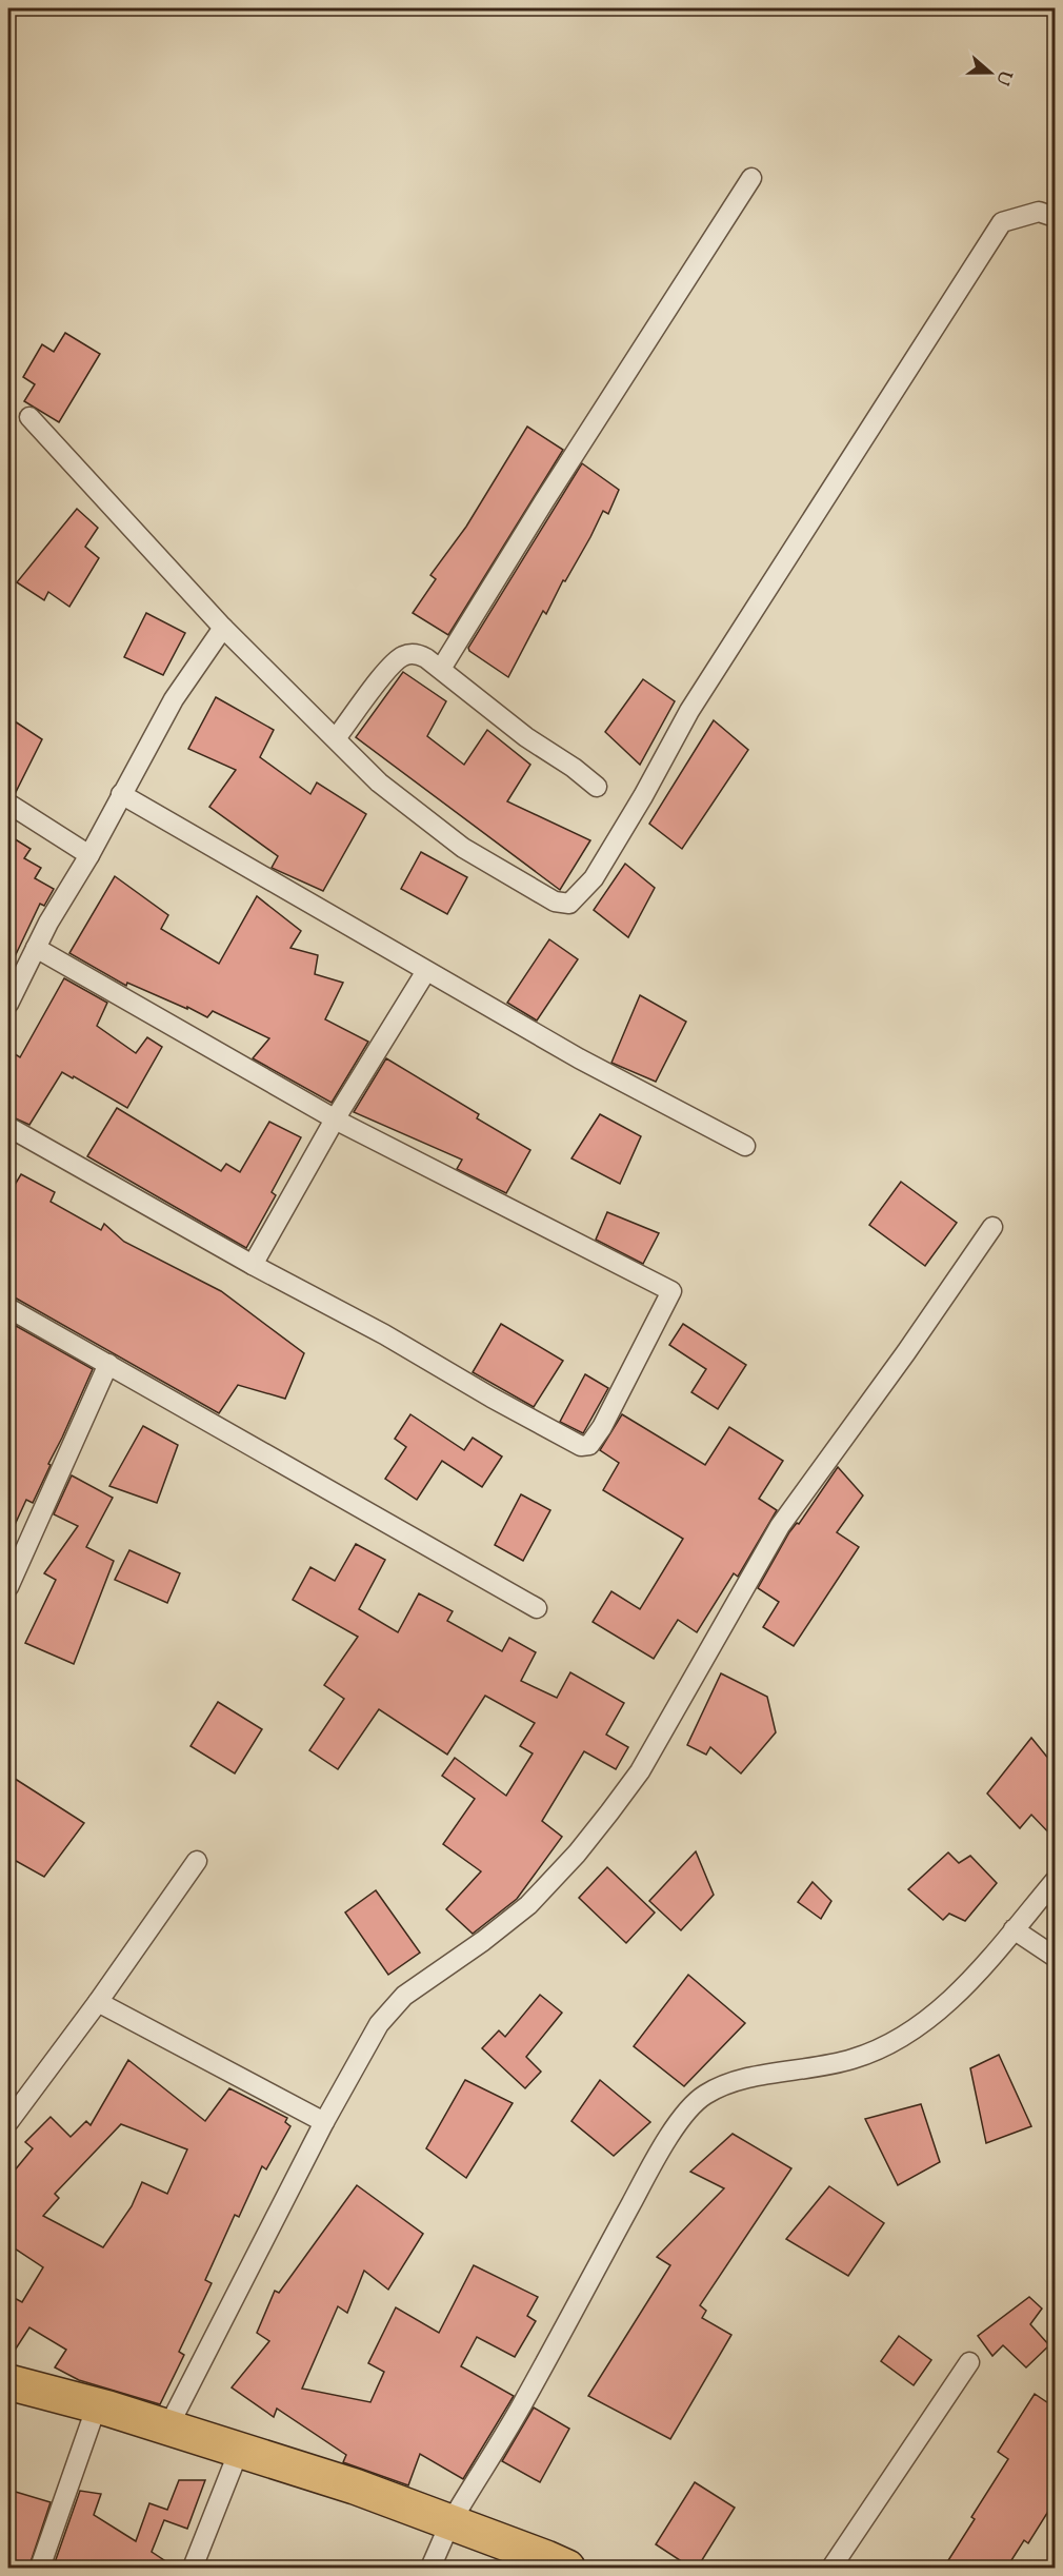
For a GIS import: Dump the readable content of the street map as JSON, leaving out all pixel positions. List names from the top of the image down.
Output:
{
  "north": "right"
}
